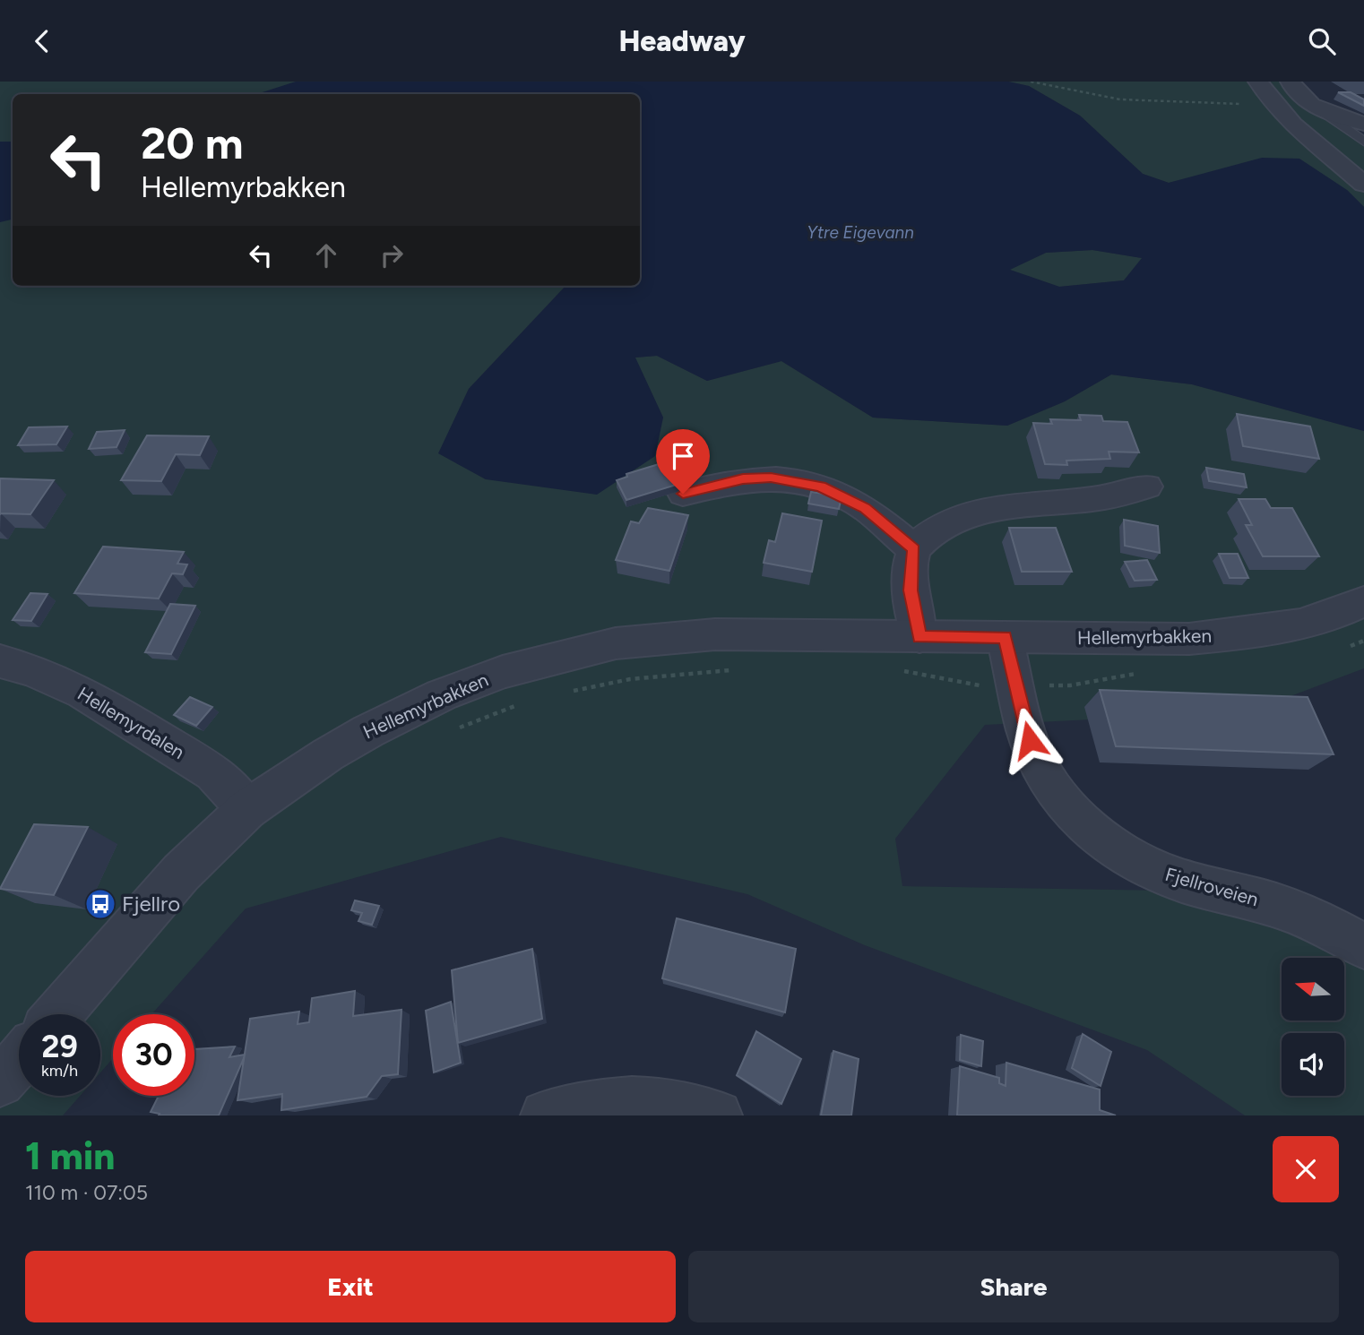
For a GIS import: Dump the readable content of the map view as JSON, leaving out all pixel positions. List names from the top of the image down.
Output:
{
  "streets": {
    "street": ["Hellemyrbakken", "Hellemyrdalen", "Fjellroveien"]
  },
  "crossings": [
    ["Hellemyrbakken", "Hellemyrdalen"],
    ["Hellemyrbakken", "Fjellroveien"]
  ],
  "water": ["Ytre Eigevann"],
  "places": {
    "bus stop": ["Fjellro"]
  },
  "north": "left",
  "page": {
    "header": "Headway",
    "turn": ["20 m", "Hellemyrbakken"],
    "speed": "29 km/h",
    "limit": "30",
    "heading": ["1 min", "110 m · 07:05"],
    "buttons": ["Exit", "Share"]
  }
}
